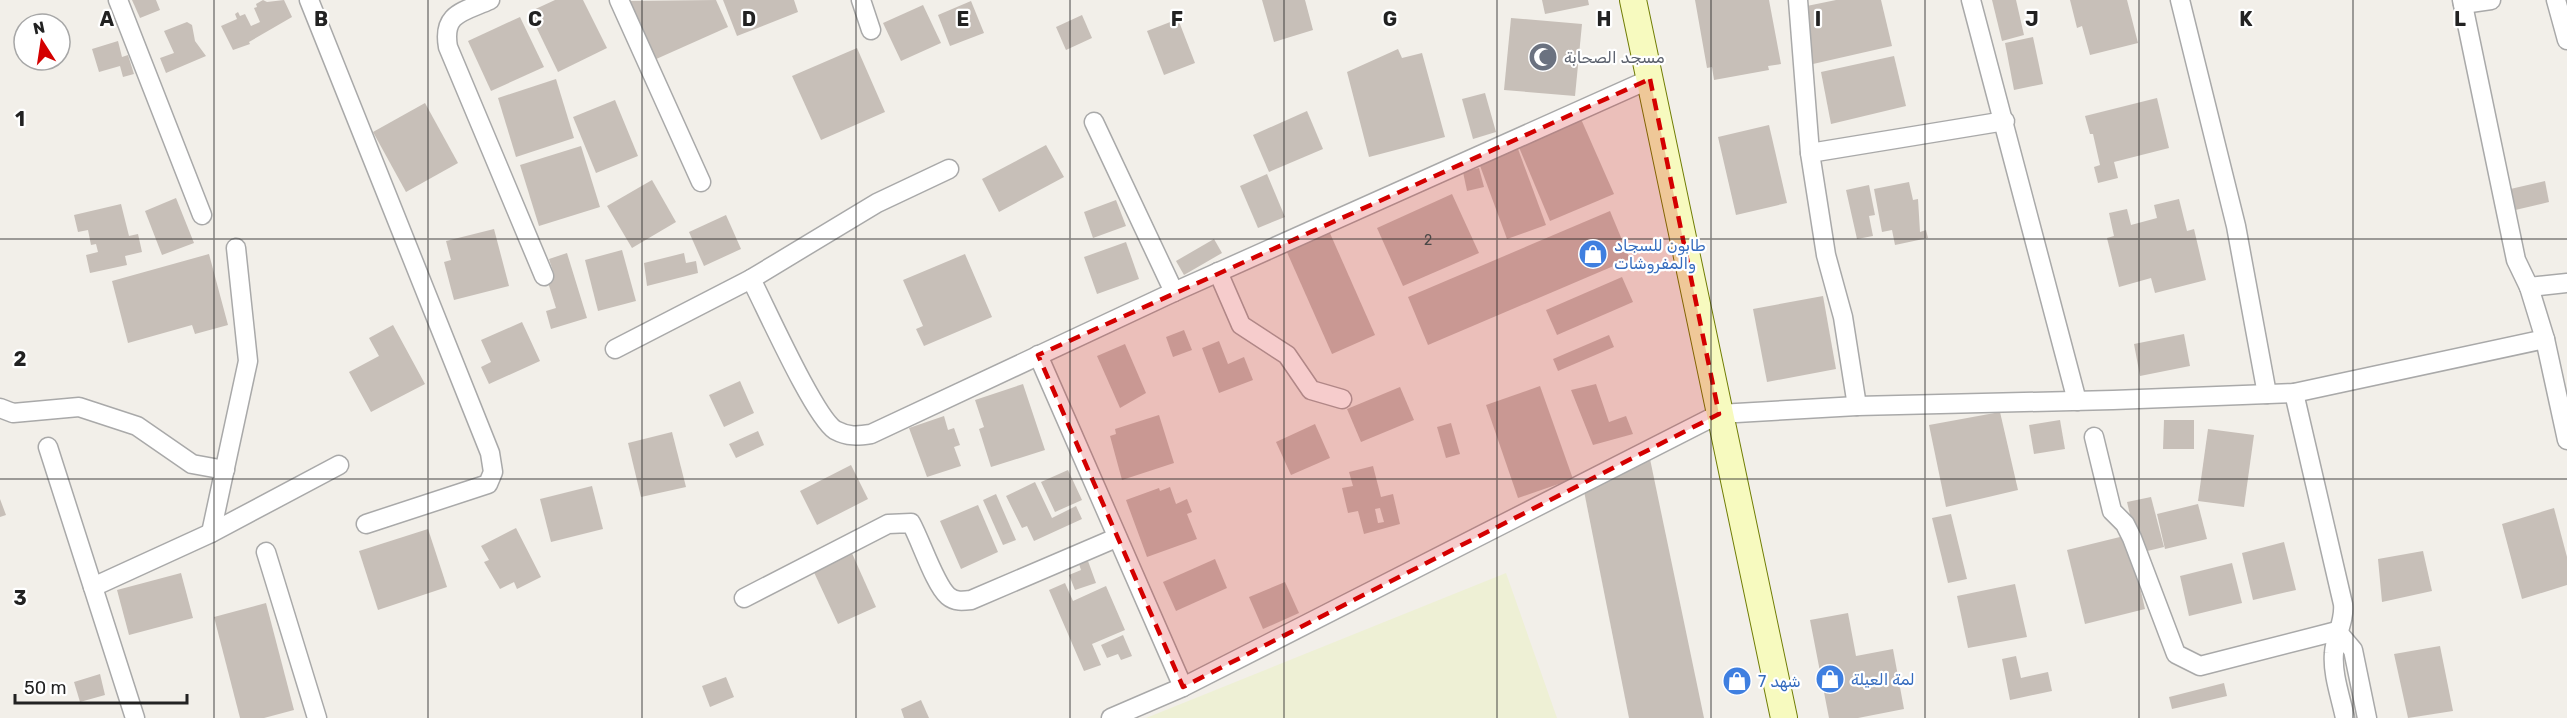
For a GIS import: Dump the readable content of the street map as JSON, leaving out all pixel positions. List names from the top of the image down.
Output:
{
  "places": {
    "mosque": ["مسجد الصحابة"],
    "shop": ["طابون للسجاد والمفروشات", "لمة العيلة", "شهد 7"]
  },
  "house_numbers": ["2"],
  "scale_bar": "50 m",
  "north": "top",
  "grid": {
    "columns": [
      "A",
      "B",
      "C",
      "D",
      "E",
      "F",
      "G",
      "H",
      "I",
      "J",
      "K",
      "L"
    ],
    "rows": ["1", "2", "3"]
  }
}
